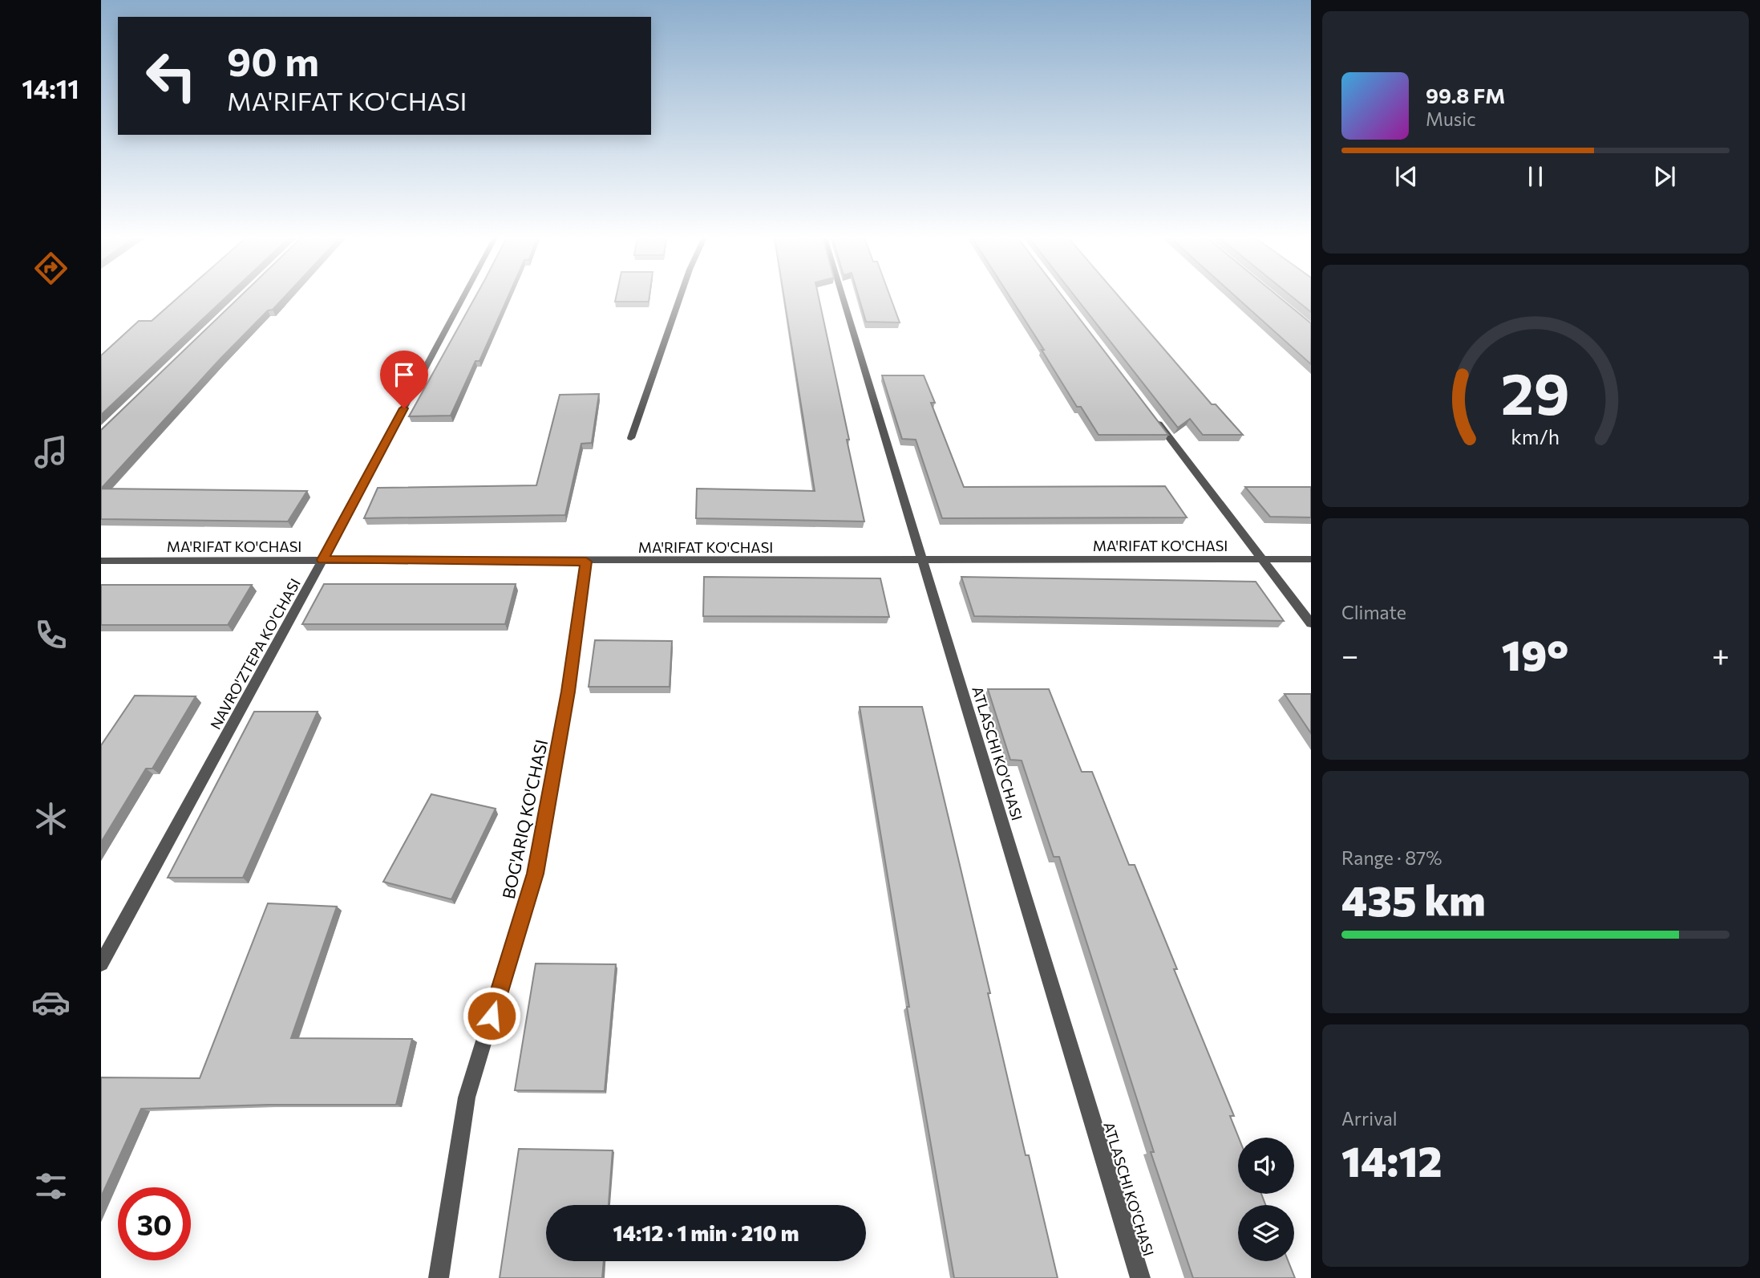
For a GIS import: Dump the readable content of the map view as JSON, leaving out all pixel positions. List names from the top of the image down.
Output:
{
  "streets": {
    "street": [
      "MA'RIFAT KO'CHASI",
      "NAVRO'ZTEPA KO'CHASI",
      "ATLASCHI KO'CHASI",
      "BOG'ARIQ KO'CHASI"
    ]
  },
  "crossings": [
    ["MA'RIFAT KO'CHASI", "NAVRO'ZTEPA KO'CHASI"],
    ["MA'RIFAT KO'CHASI", "ATLASCHI KO'CHASI"],
    ["MA'RIFAT KO'CHASI", "BOG'ARIQ KO'CHASI"]
  ],
  "page": {
    "tabs": "14:11",
    "turn": ["90 m", "MA'RIFAT KO'CHASI"],
    "song": ["99.8 FM", "Music"],
    "tile": [
      "Climate",
      ["Range · 87%", "435 km"],
      ["Arrival", "14:12"]
    ],
    "heat": ["−", "19°", "+"],
    "limit": "30",
    "trip": "14:12 · 1 min · 210 m",
    "gauge": ["29", "km/h"]
  }
}
